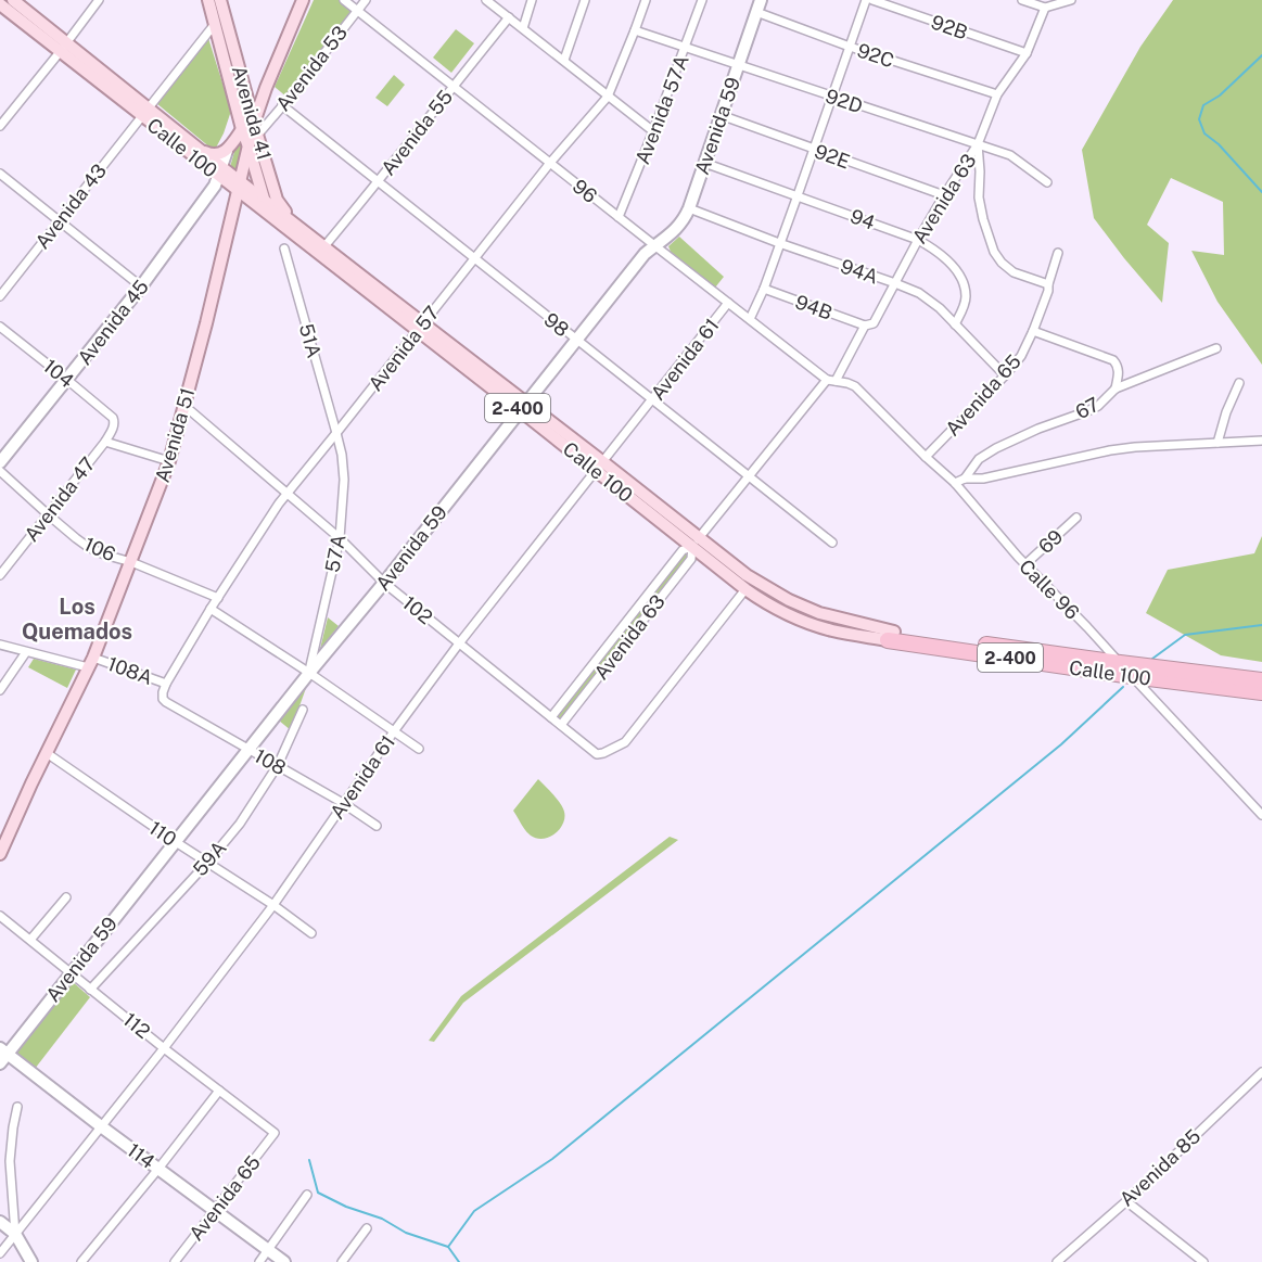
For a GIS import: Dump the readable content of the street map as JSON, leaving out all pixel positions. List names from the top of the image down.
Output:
{
  "streets": {
    "highway": ["Calle 100", "2-400"],
    "main road": ["Avenida 41", "Avenida 51"],
    "street": [
      "92B",
      "92C",
      "Avenida 53",
      "92D",
      "Avenida 57A",
      "Avenida 59",
      "Avenida 55",
      "92E",
      "96",
      "Avenida 63",
      "Avenida 43",
      "94",
      "94A",
      "94B",
      "Avenida 45",
      "98",
      "51A",
      "Avenida 57",
      "Avenida 61",
      "104",
      "Avenida 65",
      "67",
      "Avenida 47",
      "69",
      "106",
      "57A",
      "Calle 96",
      "102",
      "108A",
      "108",
      "110",
      "59A",
      "112",
      "114",
      "Avenida 85"
    ]
  },
  "crossings": [
    ["92B", "Avenida 63"],
    ["92C", "Avenida 59"],
    ["92C", "Avenida 63"],
    ["92C", "Avenida 61"],
    ["Avenida 53", "Avenida 41"],
    ["Avenida 53", "96"],
    ["Avenida 53", "98"],
    ["Avenida 53", "Avenida 51"],
    ["92D", "Avenida 57A"],
    ["92D", "Avenida 59"],
    ["92D", "Avenida 63"],
    ["92D", "Avenida 57"],
    ["92D", "Avenida 61"],
    ["Avenida 57A", "96"],
    ["Avenida 41", "Calle 100"],
    ["Avenida 41", "Avenida 43"],
    ["Avenida 41", "Avenida 51"],
    ["Avenida 59", "Calle 100"],
    ["Avenida 59", "92E"],
    ["Avenida 59", "96"],
    ["Avenida 59", "94"],
    ["Avenida 59", "94A"],
    ["Avenida 59", "98"],
    ["Avenida 59", "57A"],
    ["Avenida 59", "102"],
    ["Avenida 59", "108"],
    ["Avenida 59", "110"],
    ["Avenida 59", "112"],
    ["Avenida 59", "114"],
    ["Avenida 55", "Calle 100"],
    ["Avenida 55", "96"],
    ["Avenida 55", "98"],
    ["Calle 100", "Avenida 63"],
    ["Calle 100", "Avenida 43"],
    ["Calle 100", "Avenida 45"],
    ["Calle 100", "Avenida 57"],
    ["Calle 100", "Avenida 61"],
    ["Calle 100", "Avenida 51"],
    ["Calle 100", "Calle 96"],
    ["Calle 100", "102"],
    ["92E", "Avenida 63"],
    ["92E", "Avenida 61"],
    ["96", "Avenida 63"],
    ["96", "Avenida 57"],
    ["96", "Avenida 61"],
    ["96", "Calle 96"],
    ["Avenida 63", "94"],
    ["Avenida 63", "94A"],
    ["Avenida 63", "94B"],
    ["Avenida 63", "98"],
    ["Avenida 63", "Calle 96"],
    ["Avenida 63", "102"],
    ["94", "94A"],
    ["94", "Avenida 61"],
    ["94A", "Avenida 61"],
    ["94A", "Avenida 65"],
    ["94B", "Avenida 61"],
    ["Avenida 45", "104"],
    ["98", "Avenida 57"],
    ["98", "Avenida 61"],
    ["51A", "Avenida 57"],
    ["51A", "57A"],
    ["Avenida 57", "106"],
    ["Avenida 57", "57A"],
    ["Avenida 57", "102"],
    ["Avenida 57", "108A"],
    ["Avenida 57", "108"],
    ["Avenida 61", "102"],
    ["Avenida 61", "108"],
    ["Avenida 61", "110"],
    ["Avenida 61", "112"],
    ["Avenida 61", "114"],
    ["104", "Avenida 47"],
    ["Avenida 65", "Calle 96"],
    ["Avenida 65", "112"],
    ["Avenida 65", "114"],
    ["Avenida 51", "106"],
    ["Avenida 51", "102"],
    ["Avenida 51", "108A"],
    ["Avenida 51", "110"],
    ["Avenida 47", "106"],
    ["69", "Calle 96"],
    ["57A", "102"],
    ["108", "59A"],
    ["110", "59A"],
    ["59A", "112"]
  ],
  "districts": ["Los Quemados"]
}
